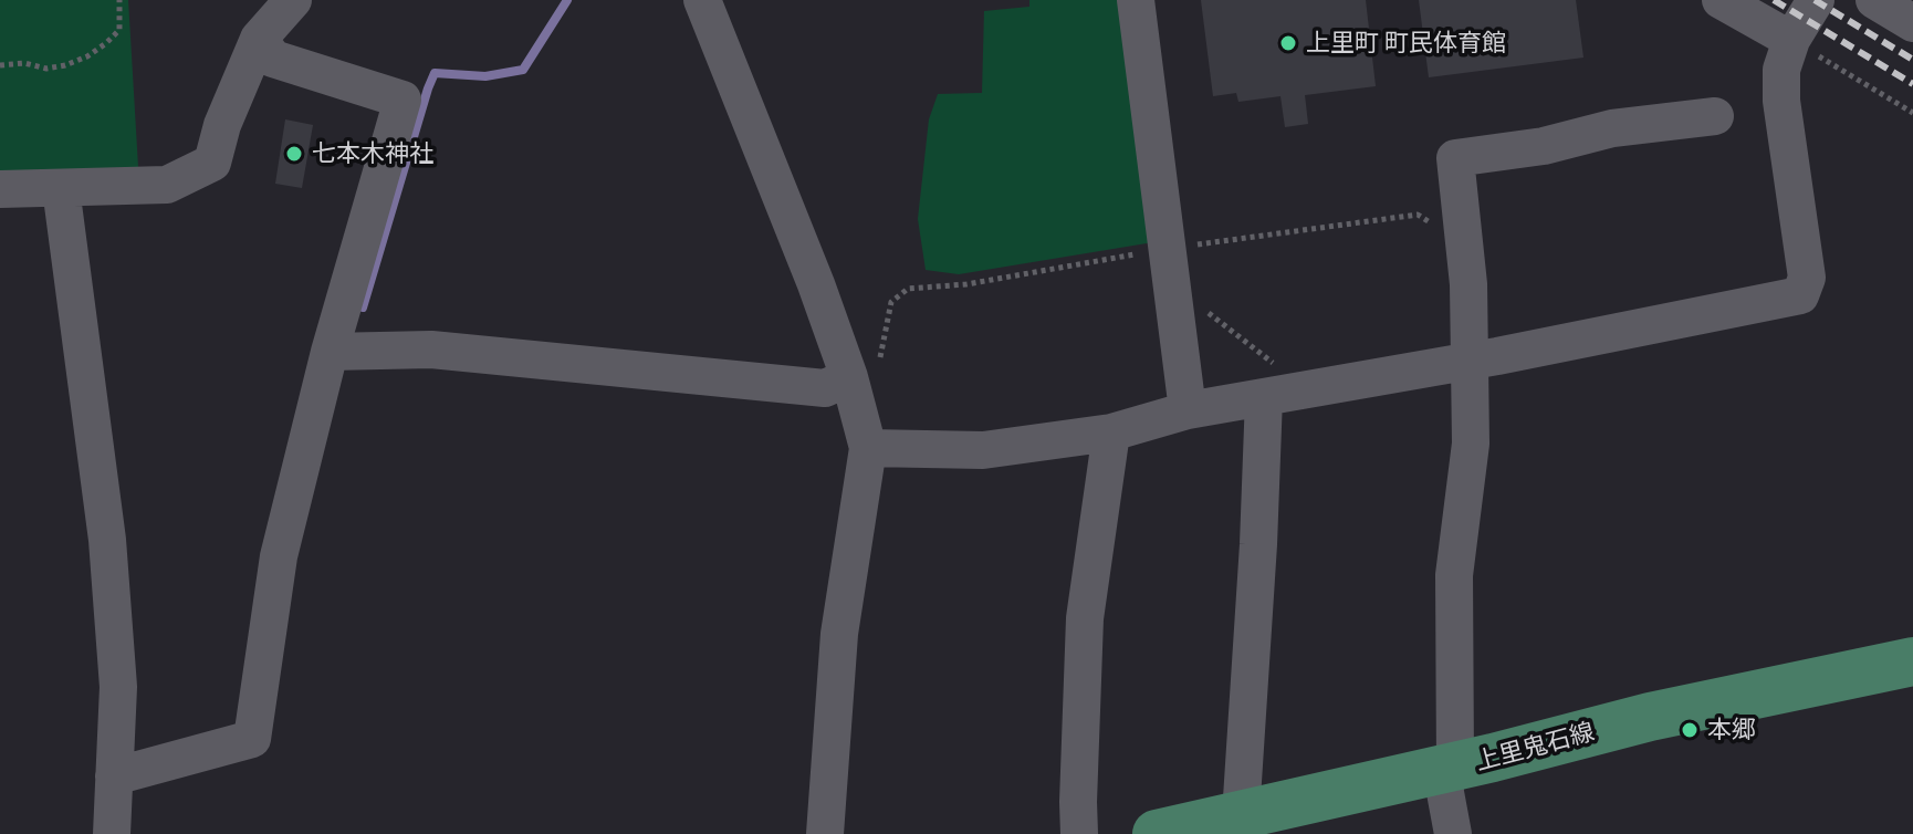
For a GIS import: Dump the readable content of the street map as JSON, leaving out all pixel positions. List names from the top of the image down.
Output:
{
  "streets": {
    "main road": ["上里鬼石線"]
  },
  "places": ["上里町 町民体育館", "七本木神社", "本郷"]
}
